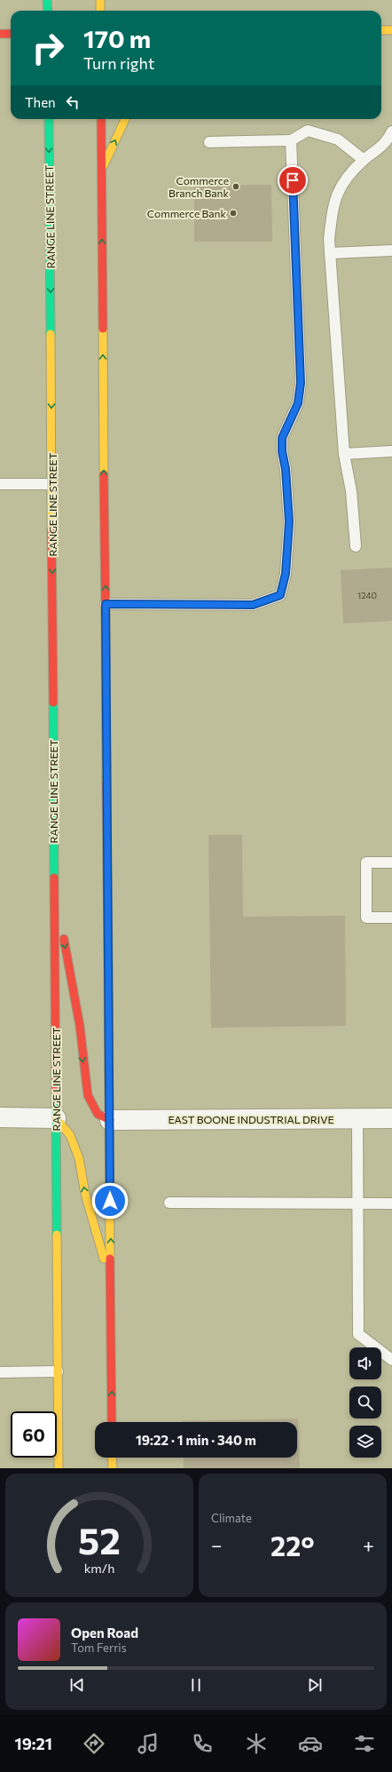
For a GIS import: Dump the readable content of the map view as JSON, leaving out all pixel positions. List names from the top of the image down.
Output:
{
  "streets": {
    "main road": ["RANGE LINE STREET"],
    "street": ["EAST BOONE INDUSTRIAL DRIVE"]
  },
  "places": ["Commerce Branch Bank", "Commerce Bank"],
  "house_numbers": ["1240"],
  "page": {
    "turn": ["170 m", "Turn right"],
    "then": "Then",
    "limit": "60",
    "trip": "19:22 · 1 min · 340 m",
    "tile": "Climate",
    "heat": ["−", "22°", "+"],
    "song": ["Open Road", "Tom Ferris"],
    "tabs": "19:21",
    "gauge": ["52", "km/h"]
  }
}
